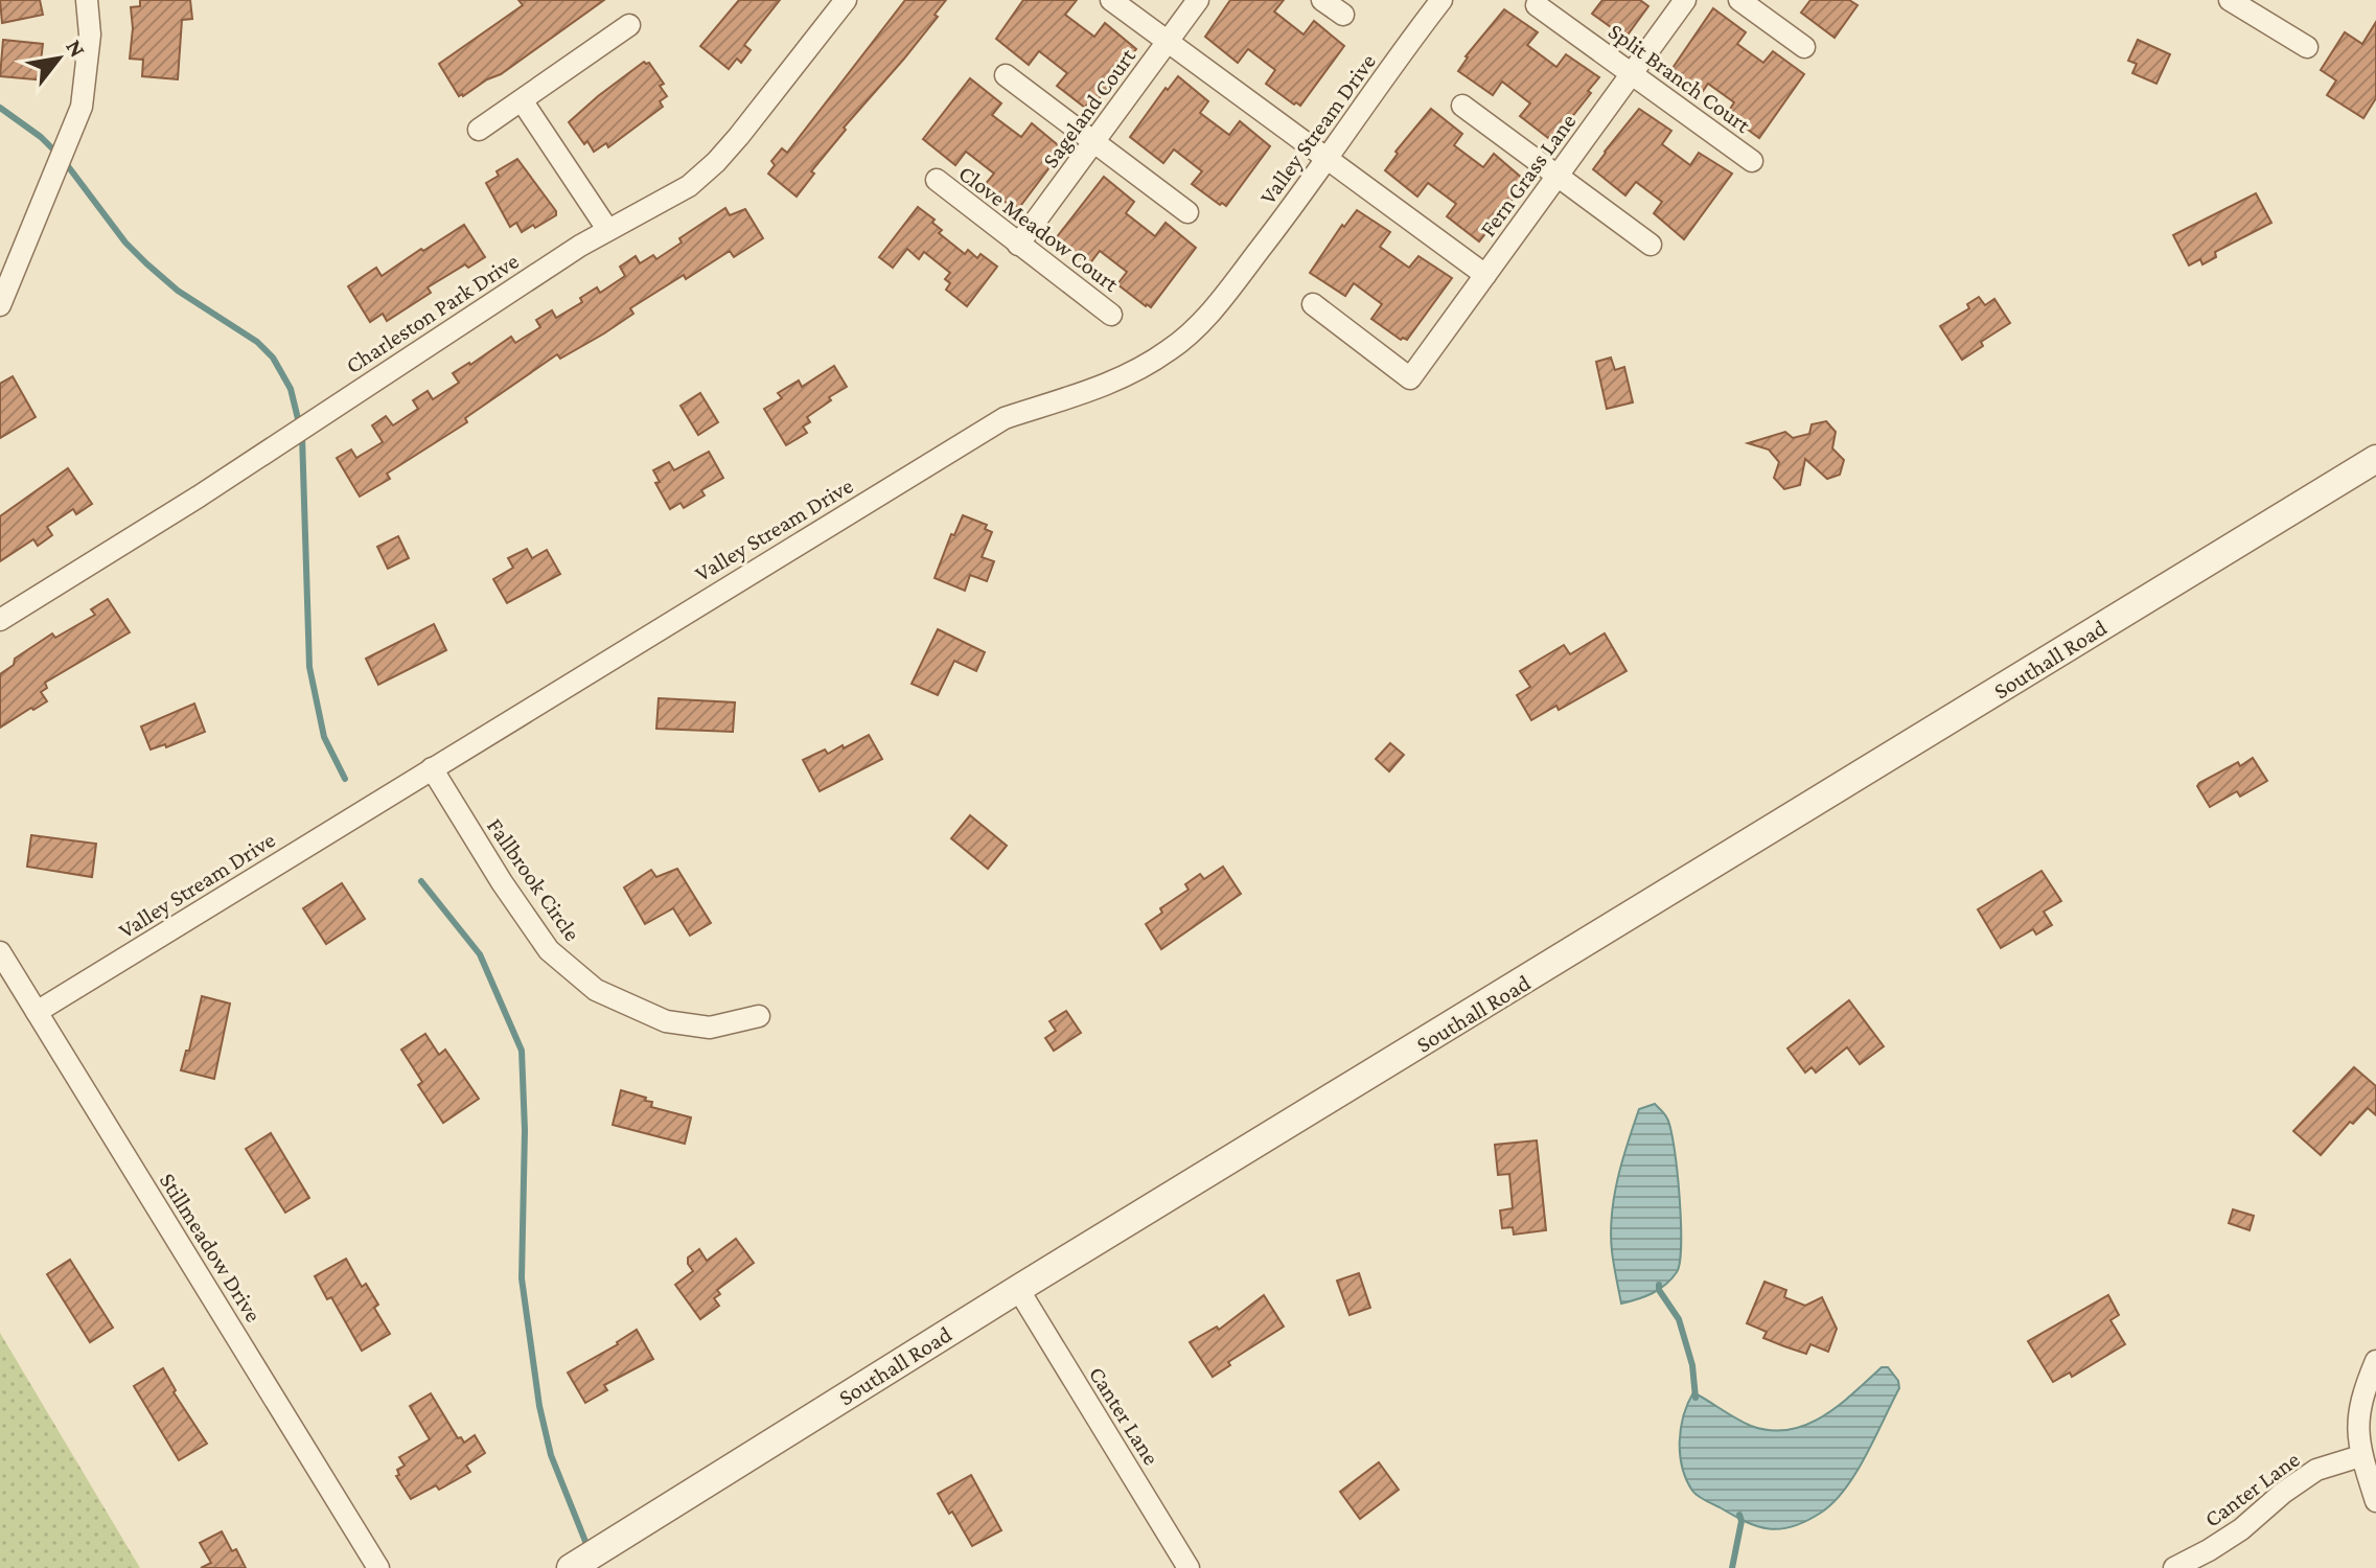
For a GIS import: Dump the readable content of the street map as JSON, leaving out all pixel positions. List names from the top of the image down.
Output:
{
  "streets": {
    "street": [
      "Split Branch Court",
      "Sageland Court",
      "Valley Stream Drive",
      "Fern Grass Lane",
      "Clove Meadow Court",
      "Charleston Park Drive",
      "Southall Road",
      "Fallbrook Circle",
      "Stillmeadow Drive",
      "Canter Lane"
    ]
  },
  "crossings": [
    ["Split Branch Court", "Fern Grass Lane"],
    ["Sageland Court", "Clove Meadow Court"],
    ["Valley Stream Drive", "Fallbrook Circle"],
    ["Valley Stream Drive", "Stillmeadow Drive"],
    ["Southall Road", "Canter Lane"]
  ],
  "north": "top right"
}
